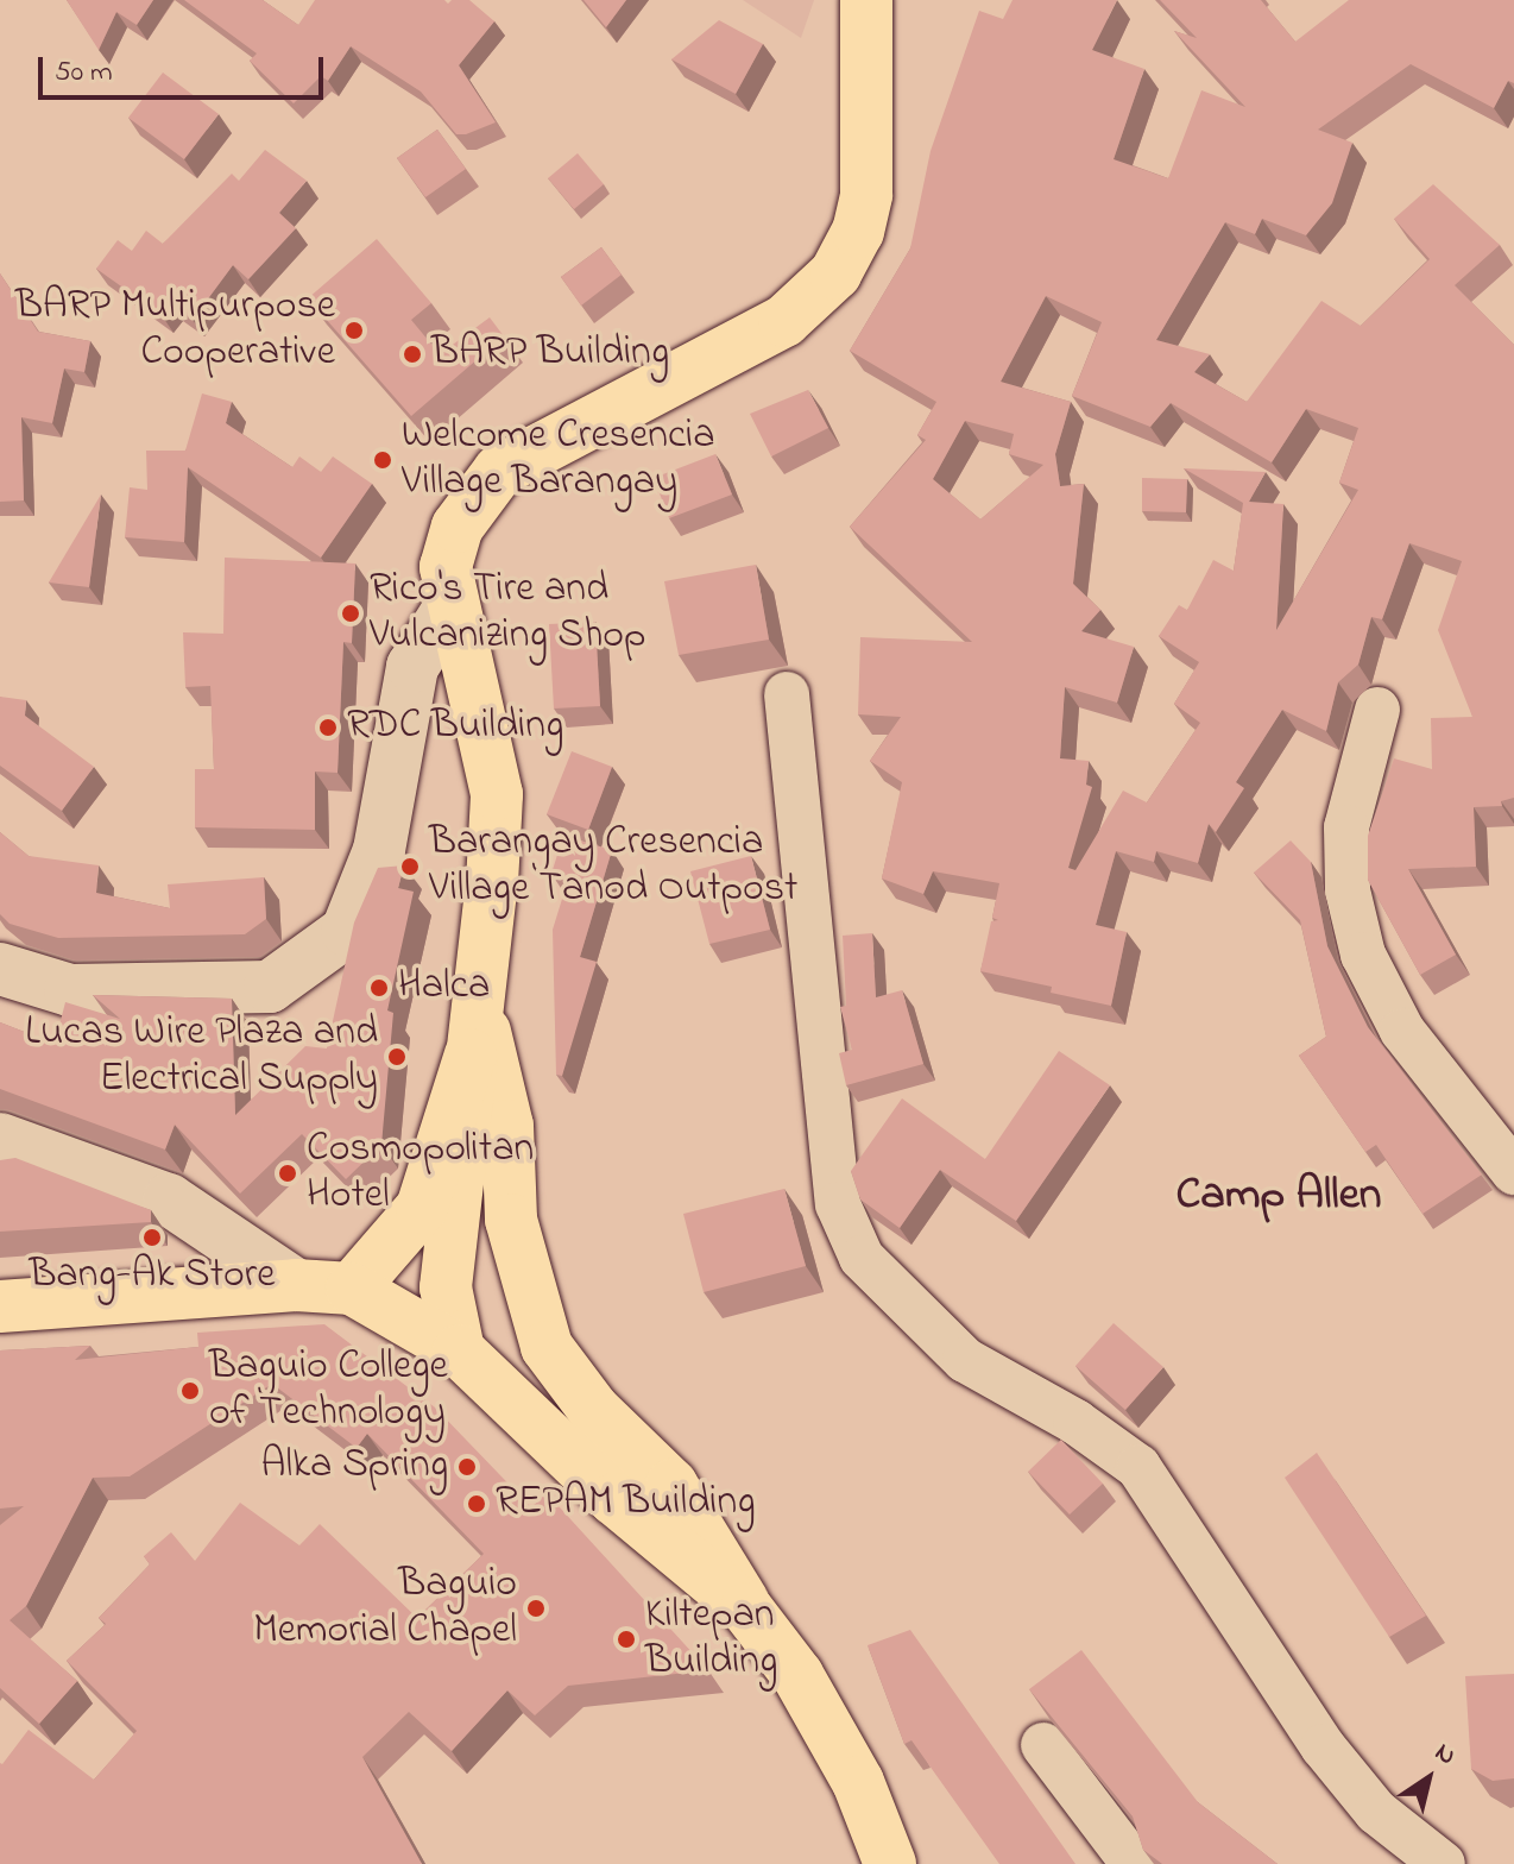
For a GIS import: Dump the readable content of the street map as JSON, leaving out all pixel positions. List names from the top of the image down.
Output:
{
  "districts": ["Camp Allen"],
  "places": [
    "BARP Multipurpose Cooperative",
    "BARP Building",
    "Welcome Cresencia Village Barangay",
    "Rico's Tire and Vulcanizing Shop",
    "RDC Building",
    "Barangay Cresencia Village Tanod Outpost",
    "Halca",
    "Lucas Wire Plaza and Electrical Supply",
    "Cosmopolitan Hotel",
    "Bang-Ak Store",
    "Baguio College of Technology",
    "Alka Spring",
    "REPAM Building",
    "Baguio Memorial Chapel",
    "Kiltepan Building"
  ],
  "scale_bar": "50 m",
  "north": "top right"
}
